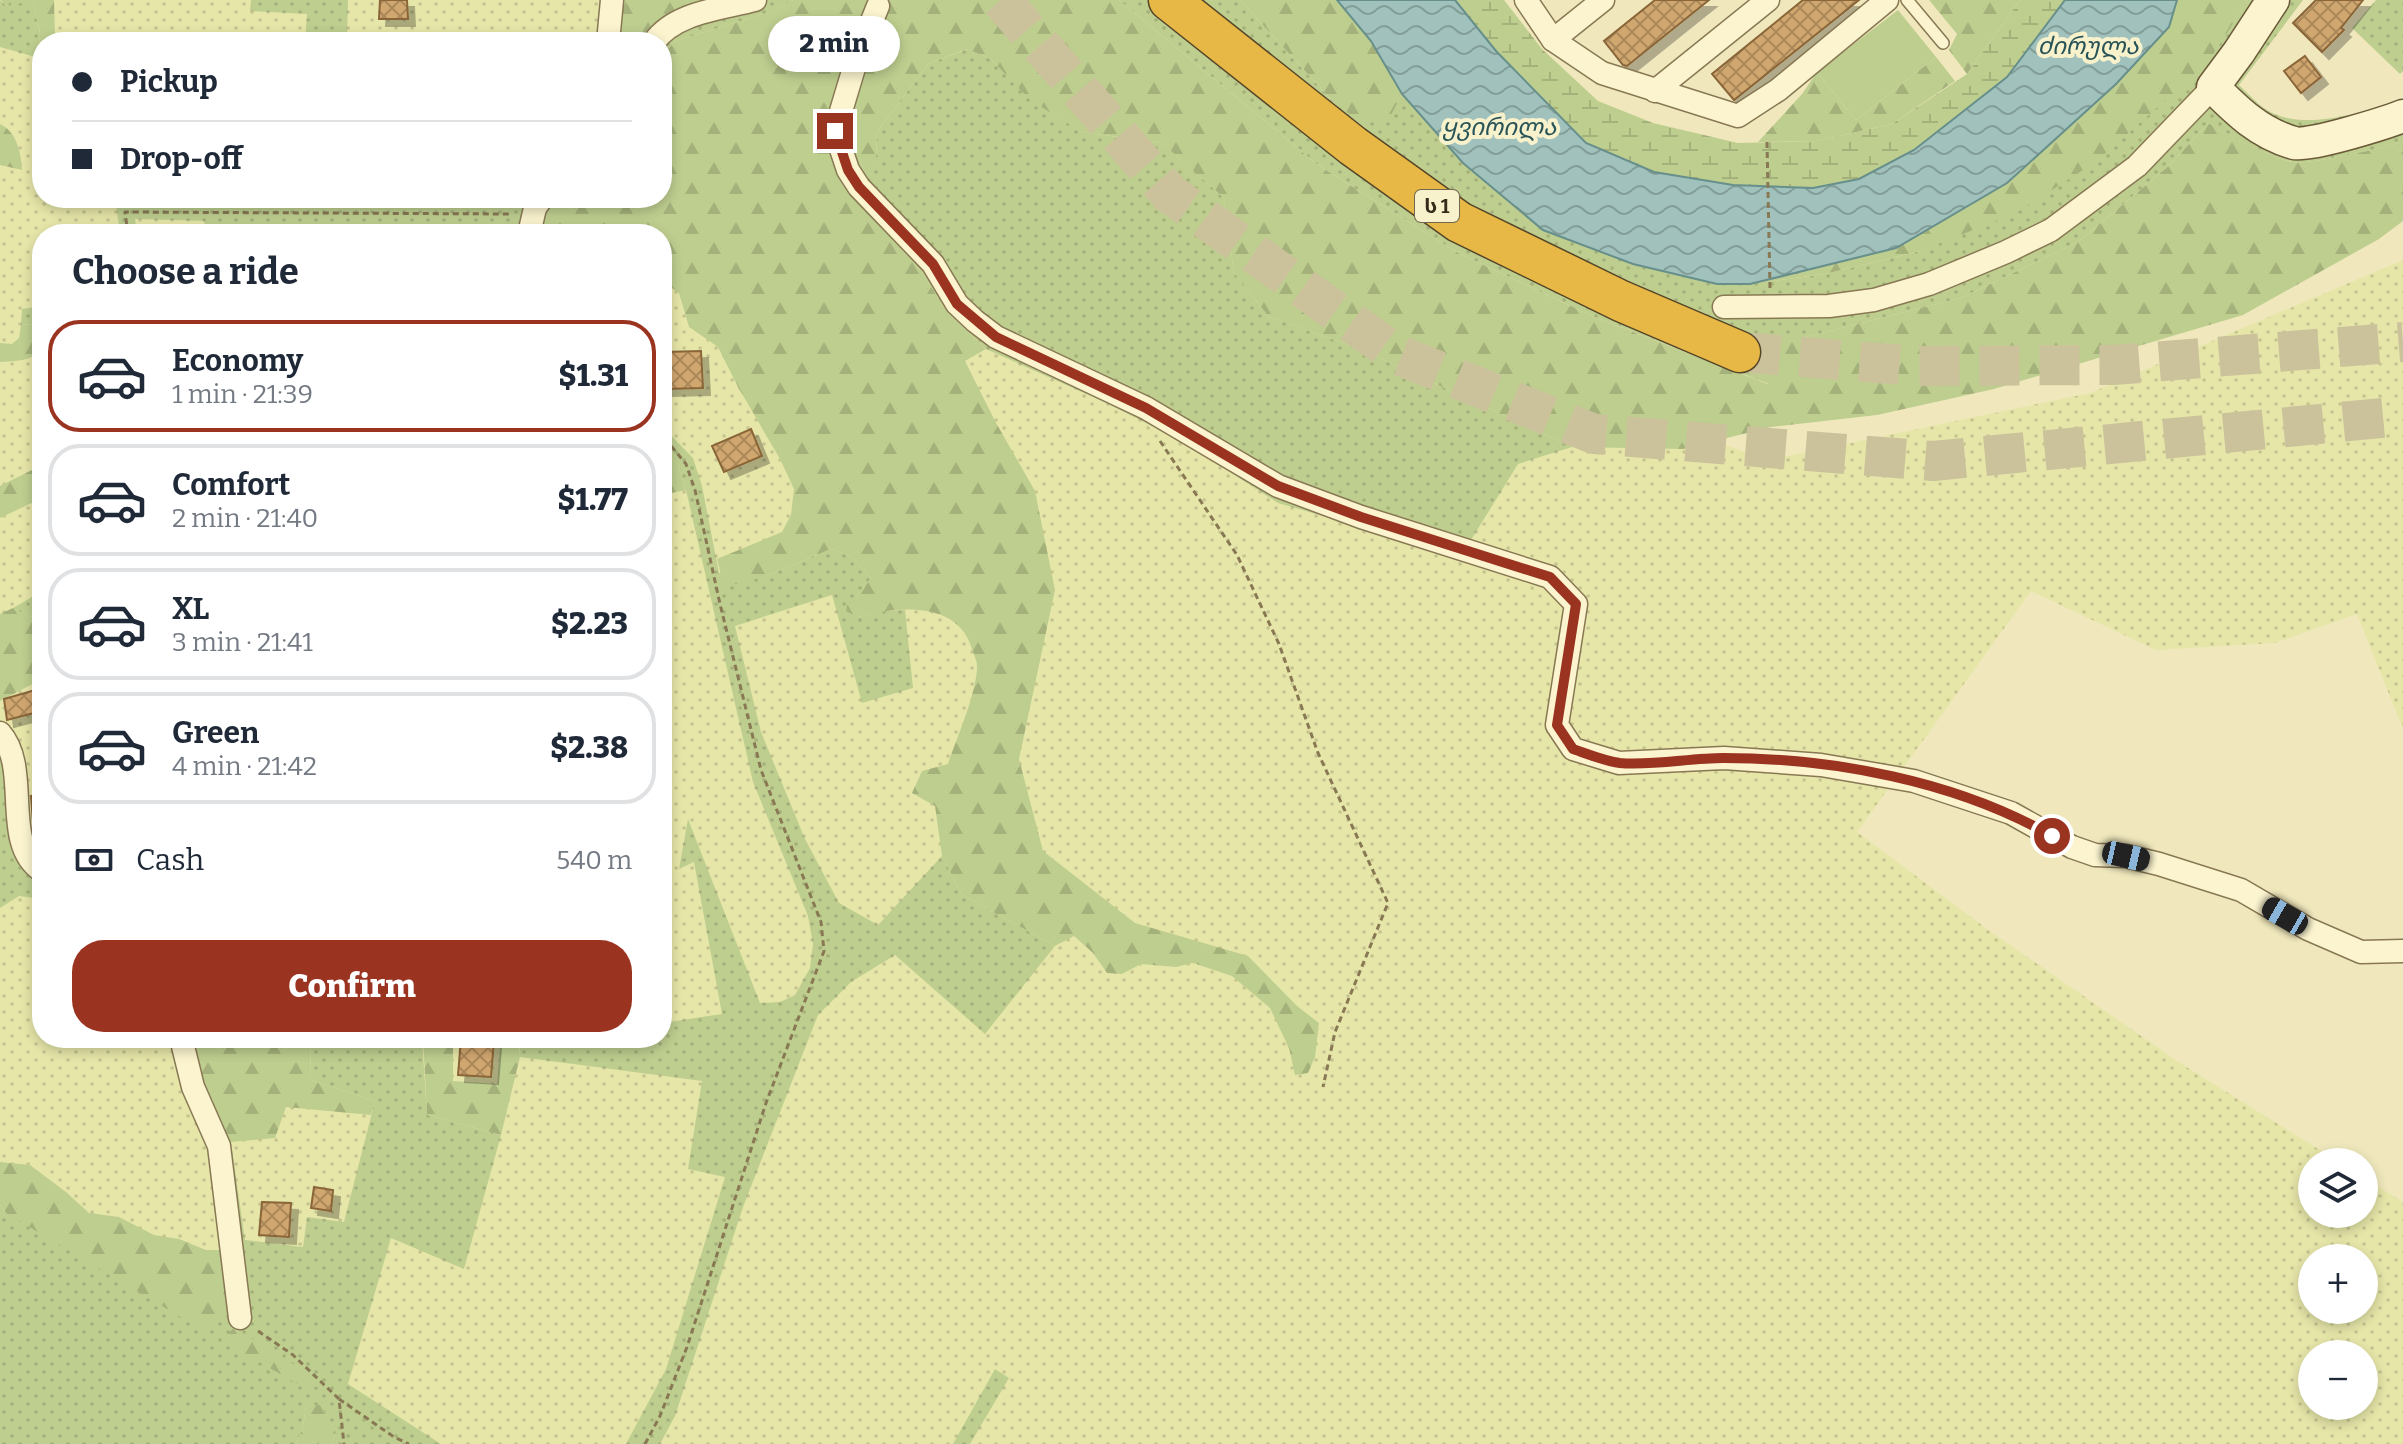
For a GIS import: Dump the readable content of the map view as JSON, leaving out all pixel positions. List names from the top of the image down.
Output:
{
  "streets": {
    "highway": ["ს 1"]
  },
  "water": ["ძირულა", "ყვირილა"],
  "page": {
    "bubble": "2 min",
    "banner": ["Pickup", "Drop-off"],
    "heading": "Choose a ride",
    "list": [
      {
        "name": "Economy",
        "note": "1 min · 21:39",
        "value": "$1.31"
      },
      {
        "name": "Comfort",
        "note": "2 min · 21:40",
        "value": "$1.77"
      },
      {
        "name": "XL",
        "note": "3 min · 21:41",
        "value": "$2.23"
      },
      {
        "name": "Green",
        "note": "4 min · 21:42",
        "value": "$2.38"
      }
    ],
    "pay": ["Cash", "540 m"],
    "buttons": "Confirm",
    "map_buttons": ["+", "−"]
  }
}
